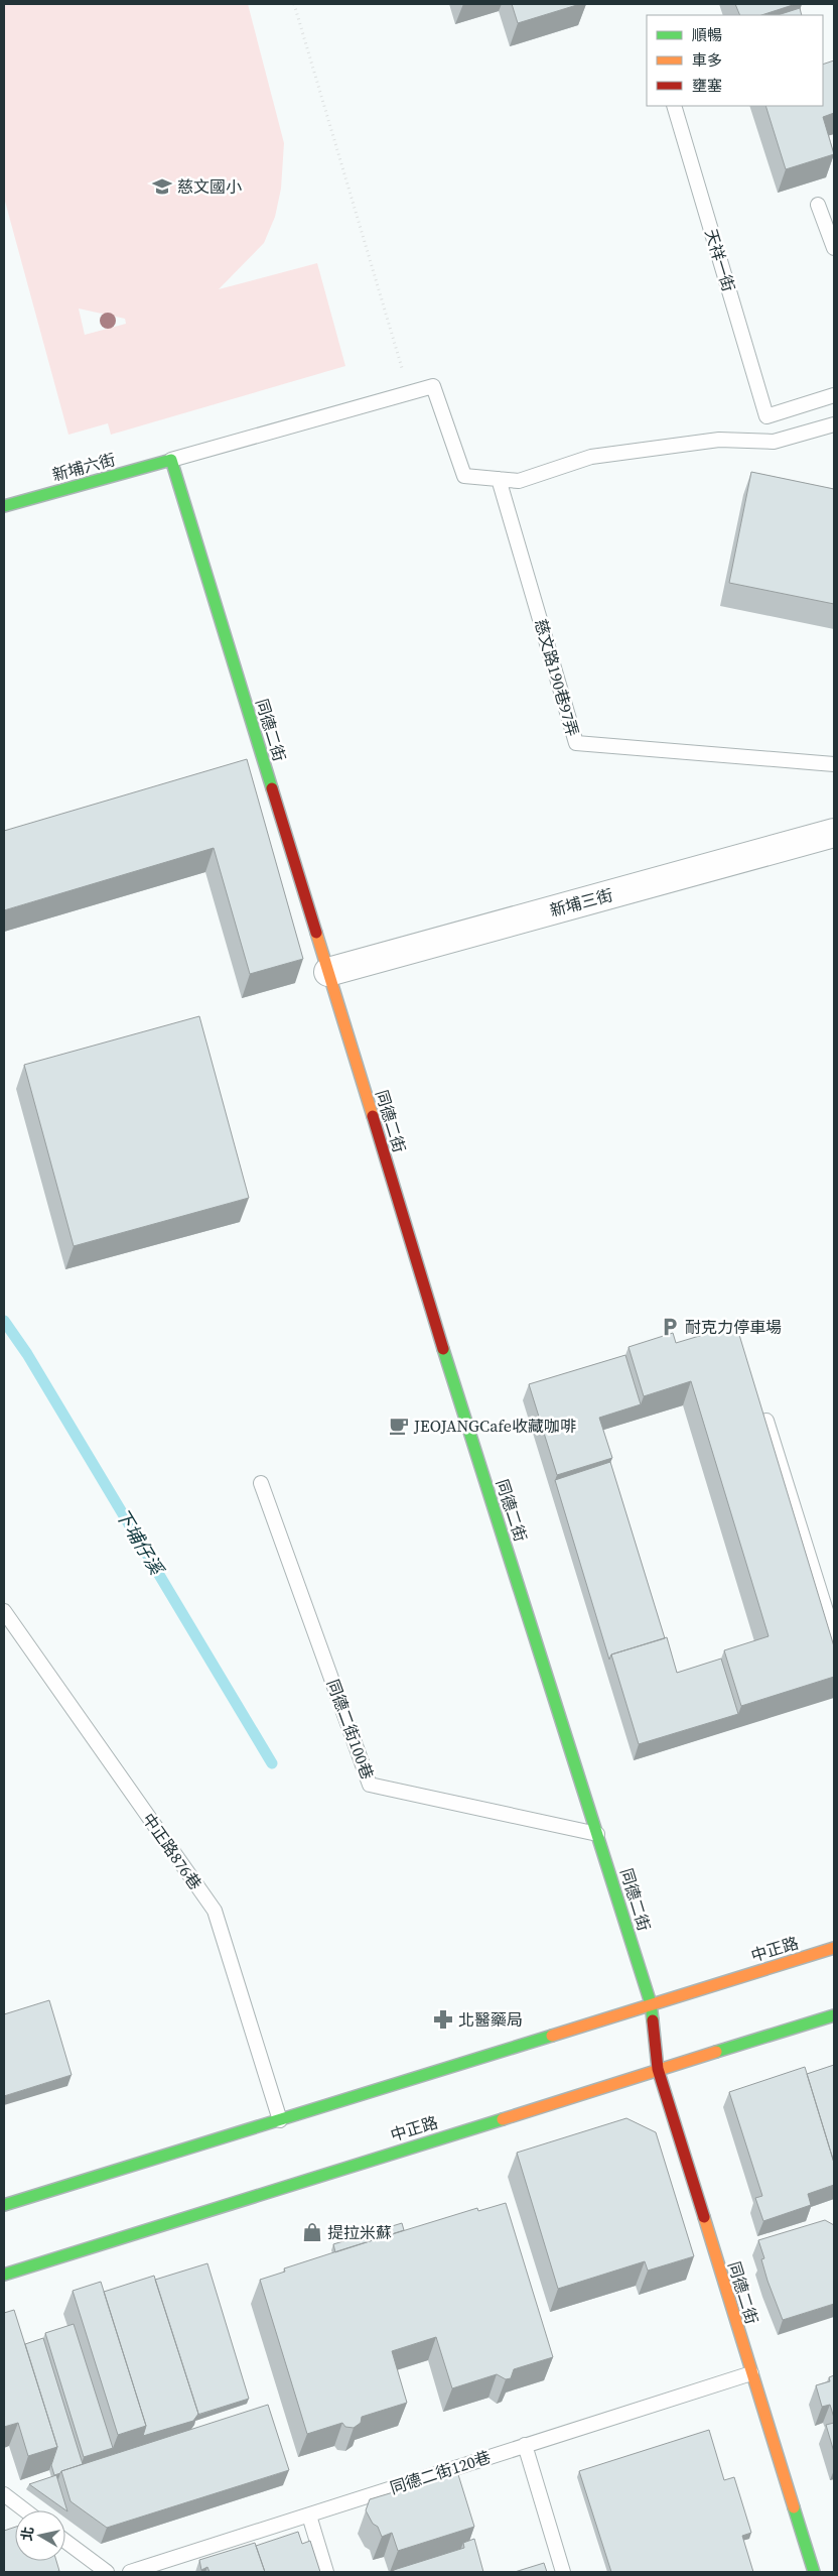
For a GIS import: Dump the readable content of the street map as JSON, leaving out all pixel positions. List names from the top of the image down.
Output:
{
  "streets": {
    "street": [
      "新埔六街",
      "同德二街",
      "新埔三街",
      "中正路"
    ],
    "lane": [
      "天祥一街",
      "慈文路190巷97弄",
      "同德二街100巷",
      "中正路876巷",
      "同德二街120巷"
    ]
  },
  "crossings": [
    ["新埔六街", "同德二街"],
    ["同德二街", "新埔三街"],
    ["同德二街", "同德二街100巷"],
    ["同德二街", "中正路"],
    ["同德二街", "同德二街120巷"],
    ["中正路876巷", "中正路"]
  ],
  "water": ["下埔仔溪"],
  "places": {
    "school or university": ["慈文國小"],
    "parking": ["耐克力停車場"],
    "cafe": ["JEOJANGCafe收藏咖啡"],
    "pharmacy": ["北醫藥局"],
    "shop": ["提拉米蘇"]
  },
  "legend": ["順暢", "車多", "壅塞"],
  "north": "left"
}
